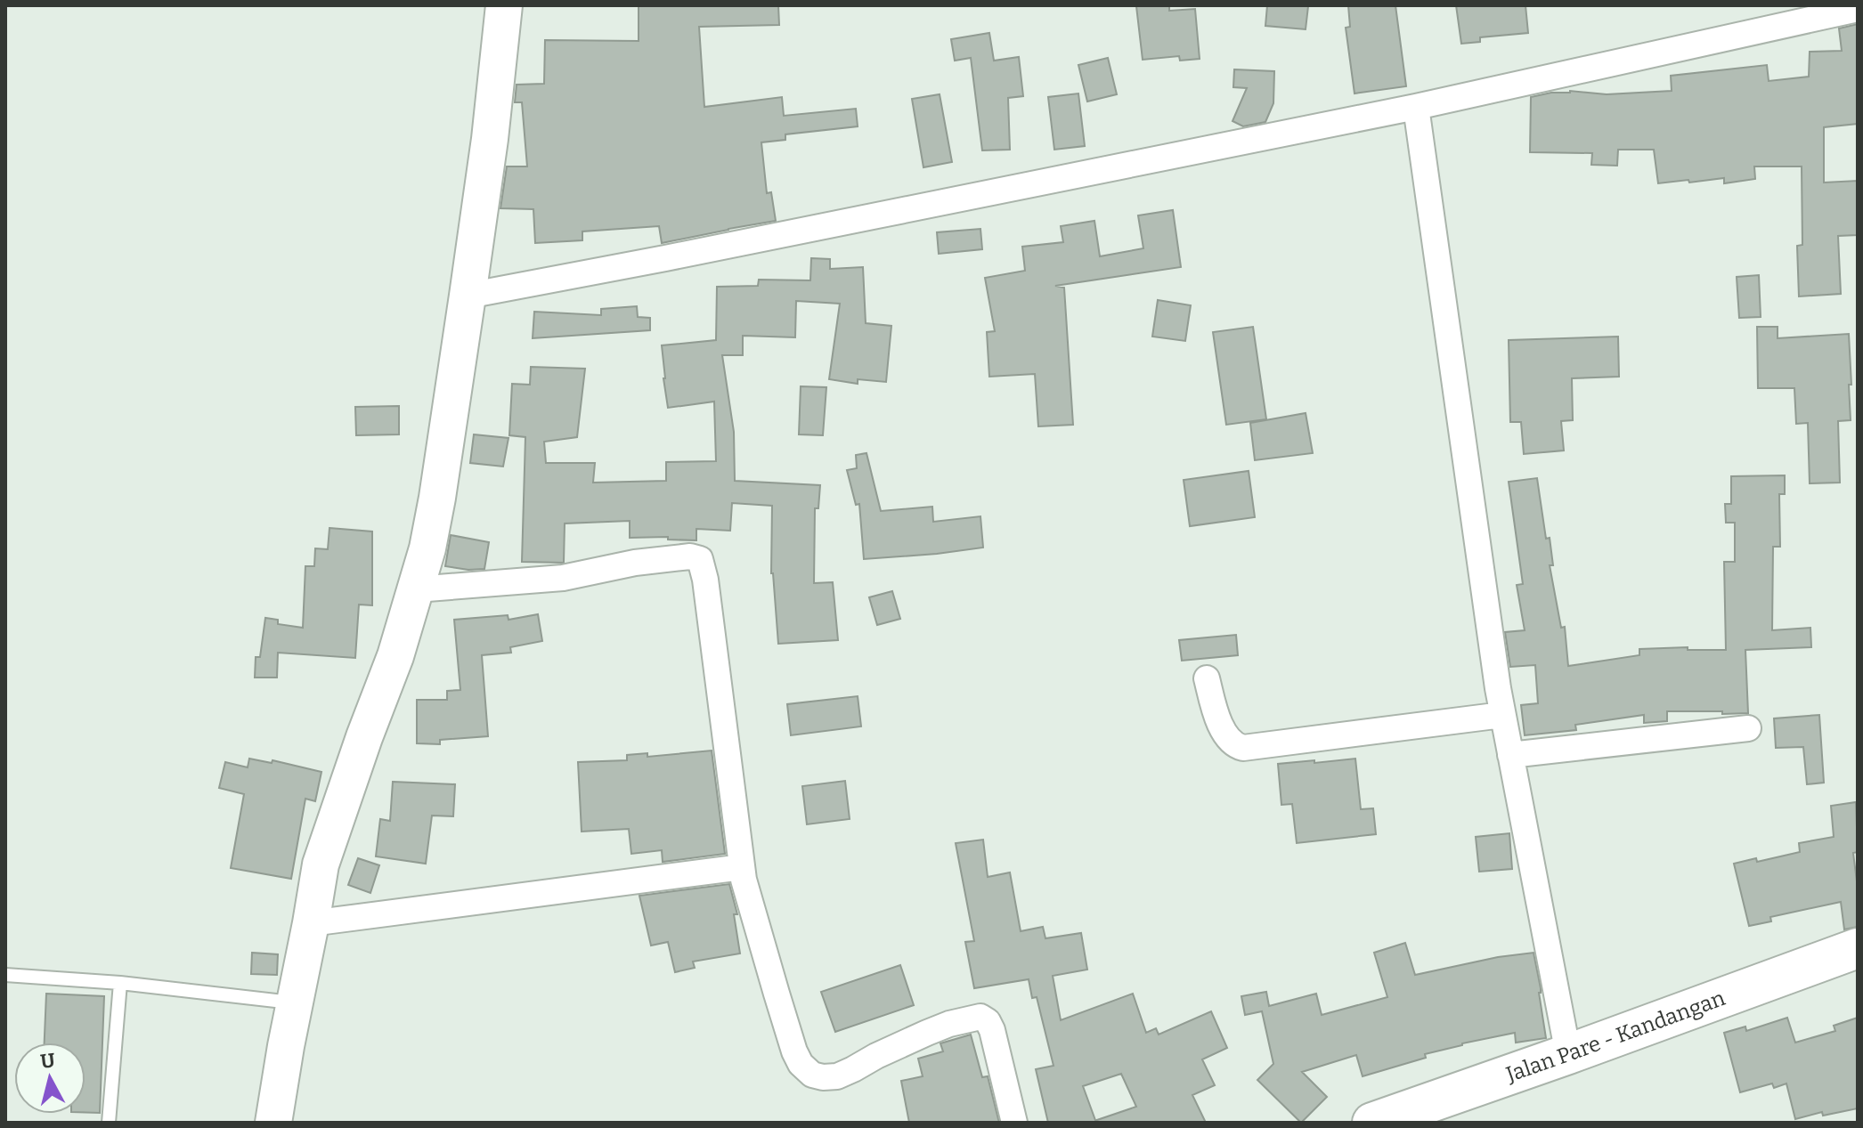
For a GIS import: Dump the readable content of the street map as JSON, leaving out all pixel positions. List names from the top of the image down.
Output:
{
  "streets": {
    "main road": ["Jalan Pare - Kandangan"]
  },
  "north": "top"
}
